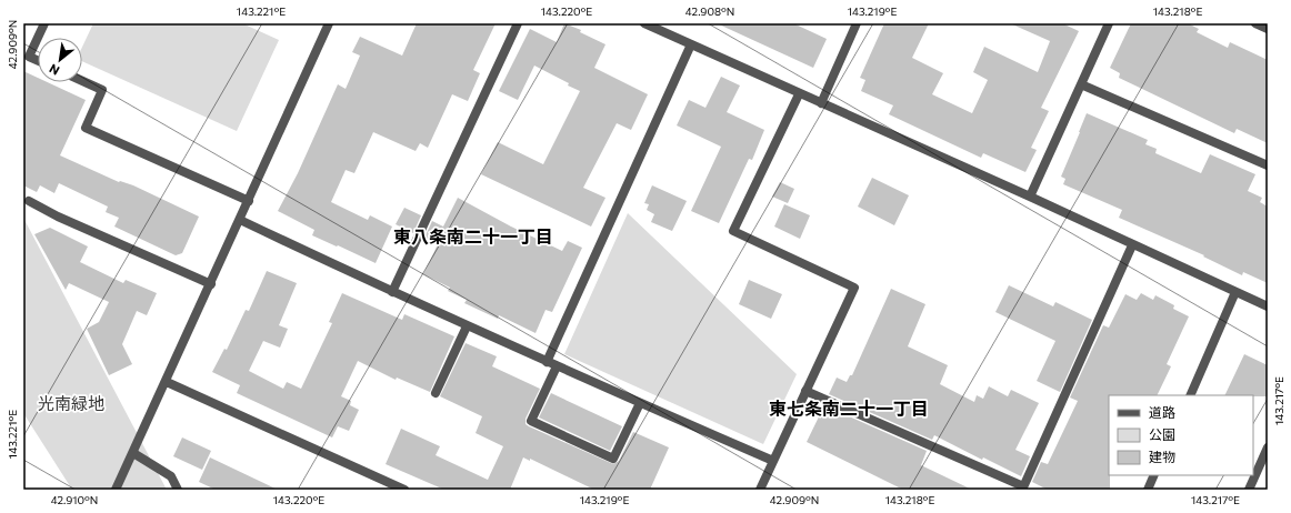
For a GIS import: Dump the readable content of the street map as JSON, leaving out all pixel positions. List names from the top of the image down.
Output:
{
  "districts": ["東八条南二十一丁目", "東七条南二十一丁目"],
  "parks": ["光南緑地"],
  "legend": ["道路", "公園", "建物"],
  "north": "bottom left",
  "coordinates": [
    "143.221°E",
    "143.220°E",
    "42.908°N",
    "143.219°E",
    "143.218°E",
    "42.909°N",
    "143.217°E",
    "42.910°N"
  ]
}
